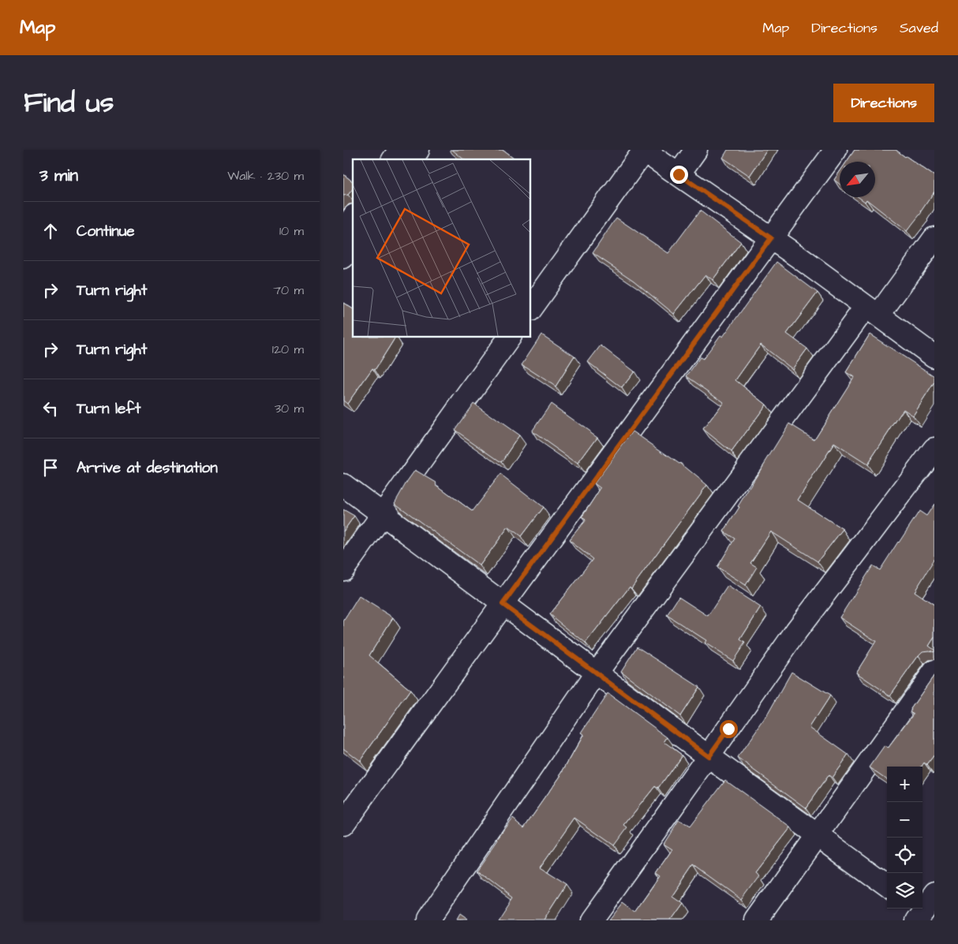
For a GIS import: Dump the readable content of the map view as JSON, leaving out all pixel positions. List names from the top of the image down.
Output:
{
  "north": "bottom left",
  "page": {
    "header": "Map",
    "nav": ["Map", "Directions", "Saved"],
    "title": "Find us",
    "buttons": "Directions",
    "heading": ["3 min", "Walk · 230 m"],
    "list": [
      ["Continue", "10 m"],
      ["Turn right", "70 m"],
      ["Turn right", "120 m"],
      ["Turn left", "30 m"],
      "Arrive at destination"
    ],
    "map_buttons": ["+", "−"]
  }
}
